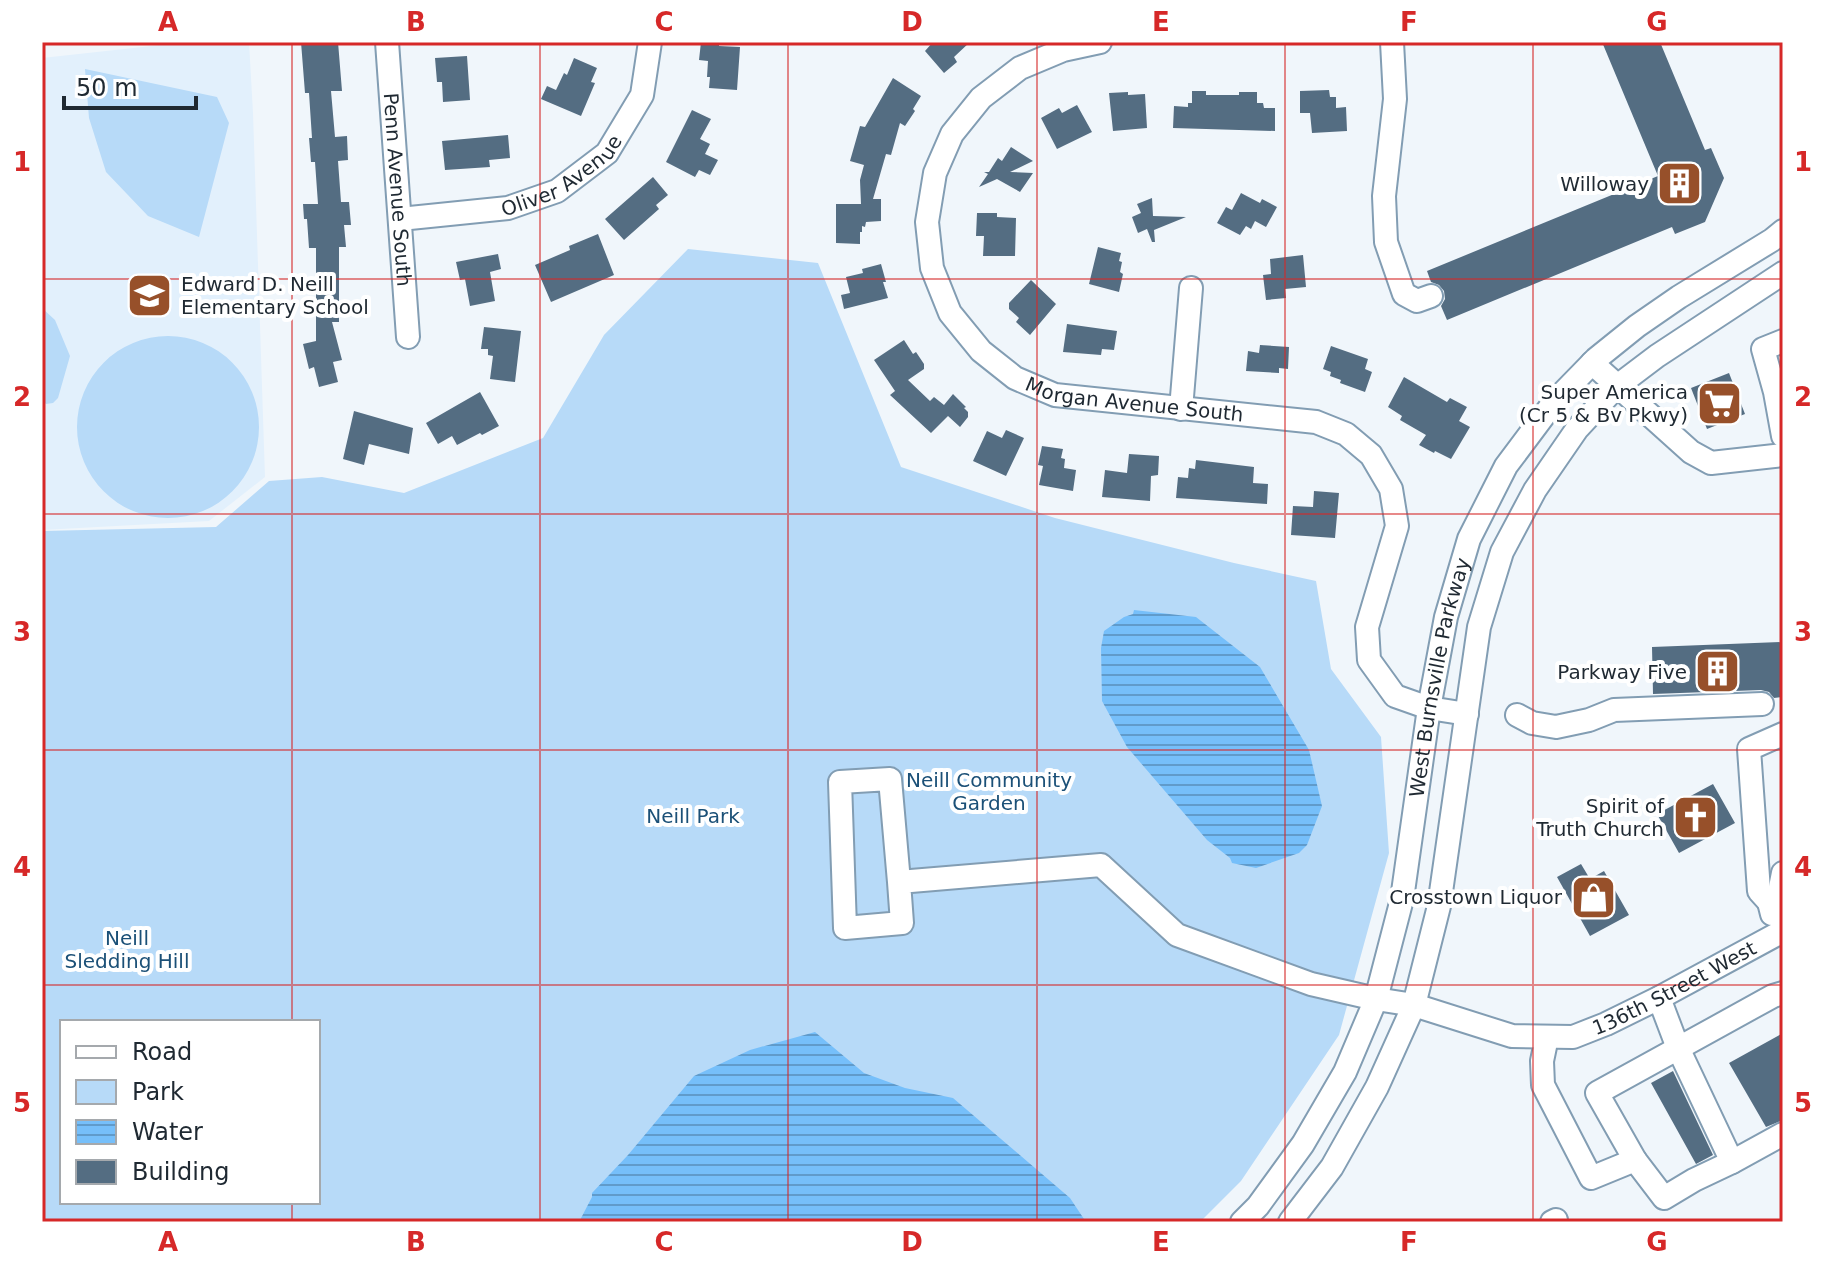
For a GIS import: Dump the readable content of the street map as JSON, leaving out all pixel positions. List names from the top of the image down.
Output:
{
  "streets": {
    "street": [
      "Oliver Avenue",
      "Penn Avenue South",
      "Morgan Avenue South",
      "West Burnsville Parkway",
      "136th Street West"
    ]
  },
  "crossings": [
    ["Oliver Avenue", "Penn Avenue South"],
    ["Morgan Avenue South", "West Burnsville Parkway"],
    ["West Burnsville Parkway", "136th Street West"]
  ],
  "parks": ["Neill Community Garden", "Neill Park", "Neill Sledding Hill"],
  "places": {
    "building": ["Willoway", "Parkway Five"],
    "school or university": ["Edward D. Neill Elementary School"],
    "supermarket": ["Super America (Cr 5 & Bv Pkwy)"],
    "church": ["Spirit of Truth Church"],
    "shop": ["Crosstown Liquor"]
  },
  "legend": [
    "Road",
    "Park",
    "Water",
    "Building"
  ],
  "scale_bar": "50 m",
  "grid": {
    "columns": [
      "A",
      "B",
      "C",
      "D",
      "E",
      "F",
      "G"
    ],
    "rows": [
      "1",
      "2",
      "3",
      "4",
      "5"
    ]
  }
}
